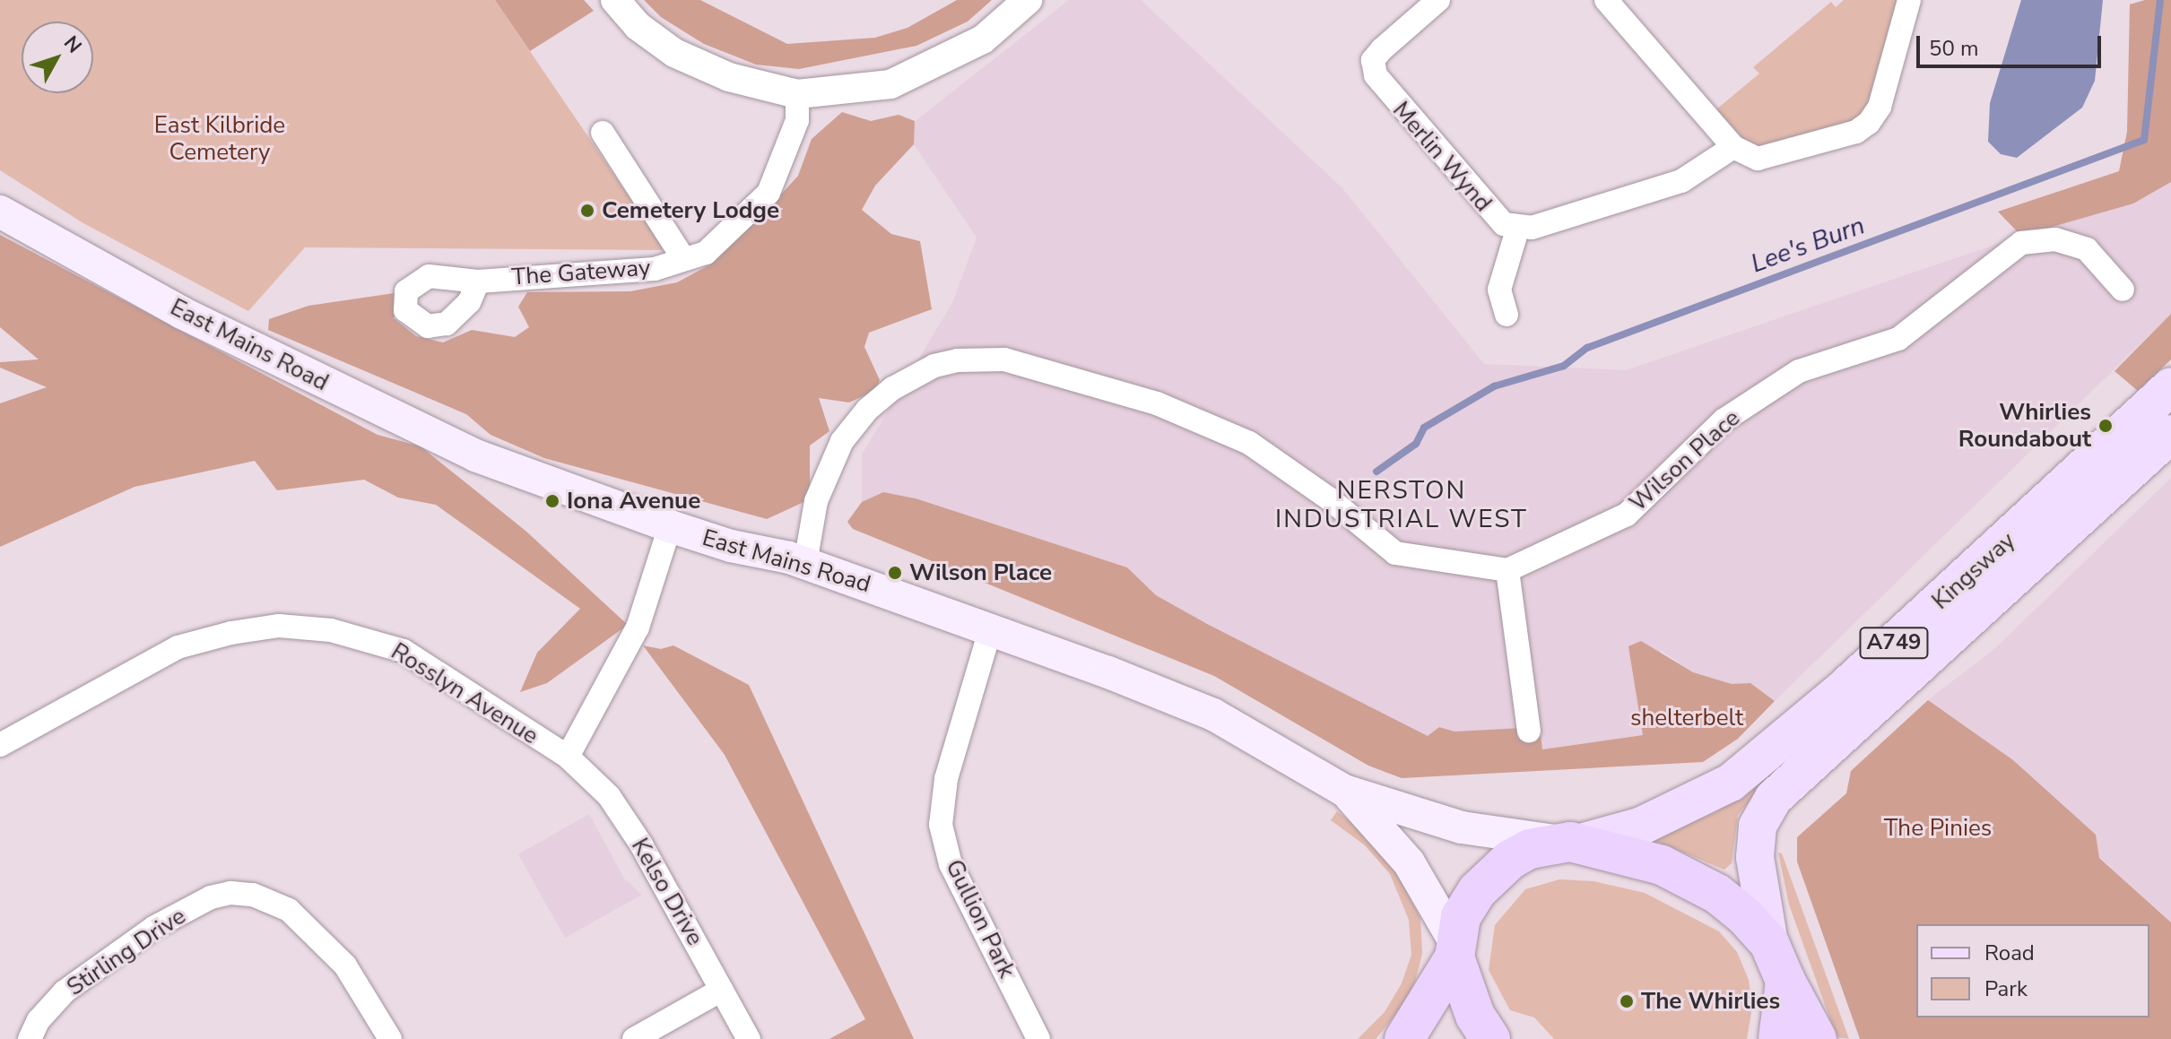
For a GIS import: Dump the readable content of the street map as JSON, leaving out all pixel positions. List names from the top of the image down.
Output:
{
  "streets": {
    "main road": ["East Mains Road", "Kingsway", "A749"],
    "street": [
      "Merlin Wynd",
      "The Gateway",
      "Wilson Place",
      "Rosslyn Avenue",
      "Kelso Drive",
      "Gullion Park",
      "Stirling Drive"
    ]
  },
  "crossings": [
    ["East Mains Road", "Kingsway"],
    ["East Mains Road", "Gullion Park"],
    ["Rosslyn Avenue", "Kelso Drive"]
  ],
  "districts": ["NERSTON INDUSTRIAL WEST"],
  "water": ["Lee's Burn"],
  "parks": ["East Kilbride Cemetery", "shelterbelt", "The Pinies"],
  "places": [
    "Cemetery Lodge",
    "Whirlies Roundabout",
    "Iona Avenue",
    "Wilson Place",
    "The Whirlies"
  ],
  "legend": ["Road", "Park"],
  "scale_bar": "50 m",
  "north": "top right"
}
